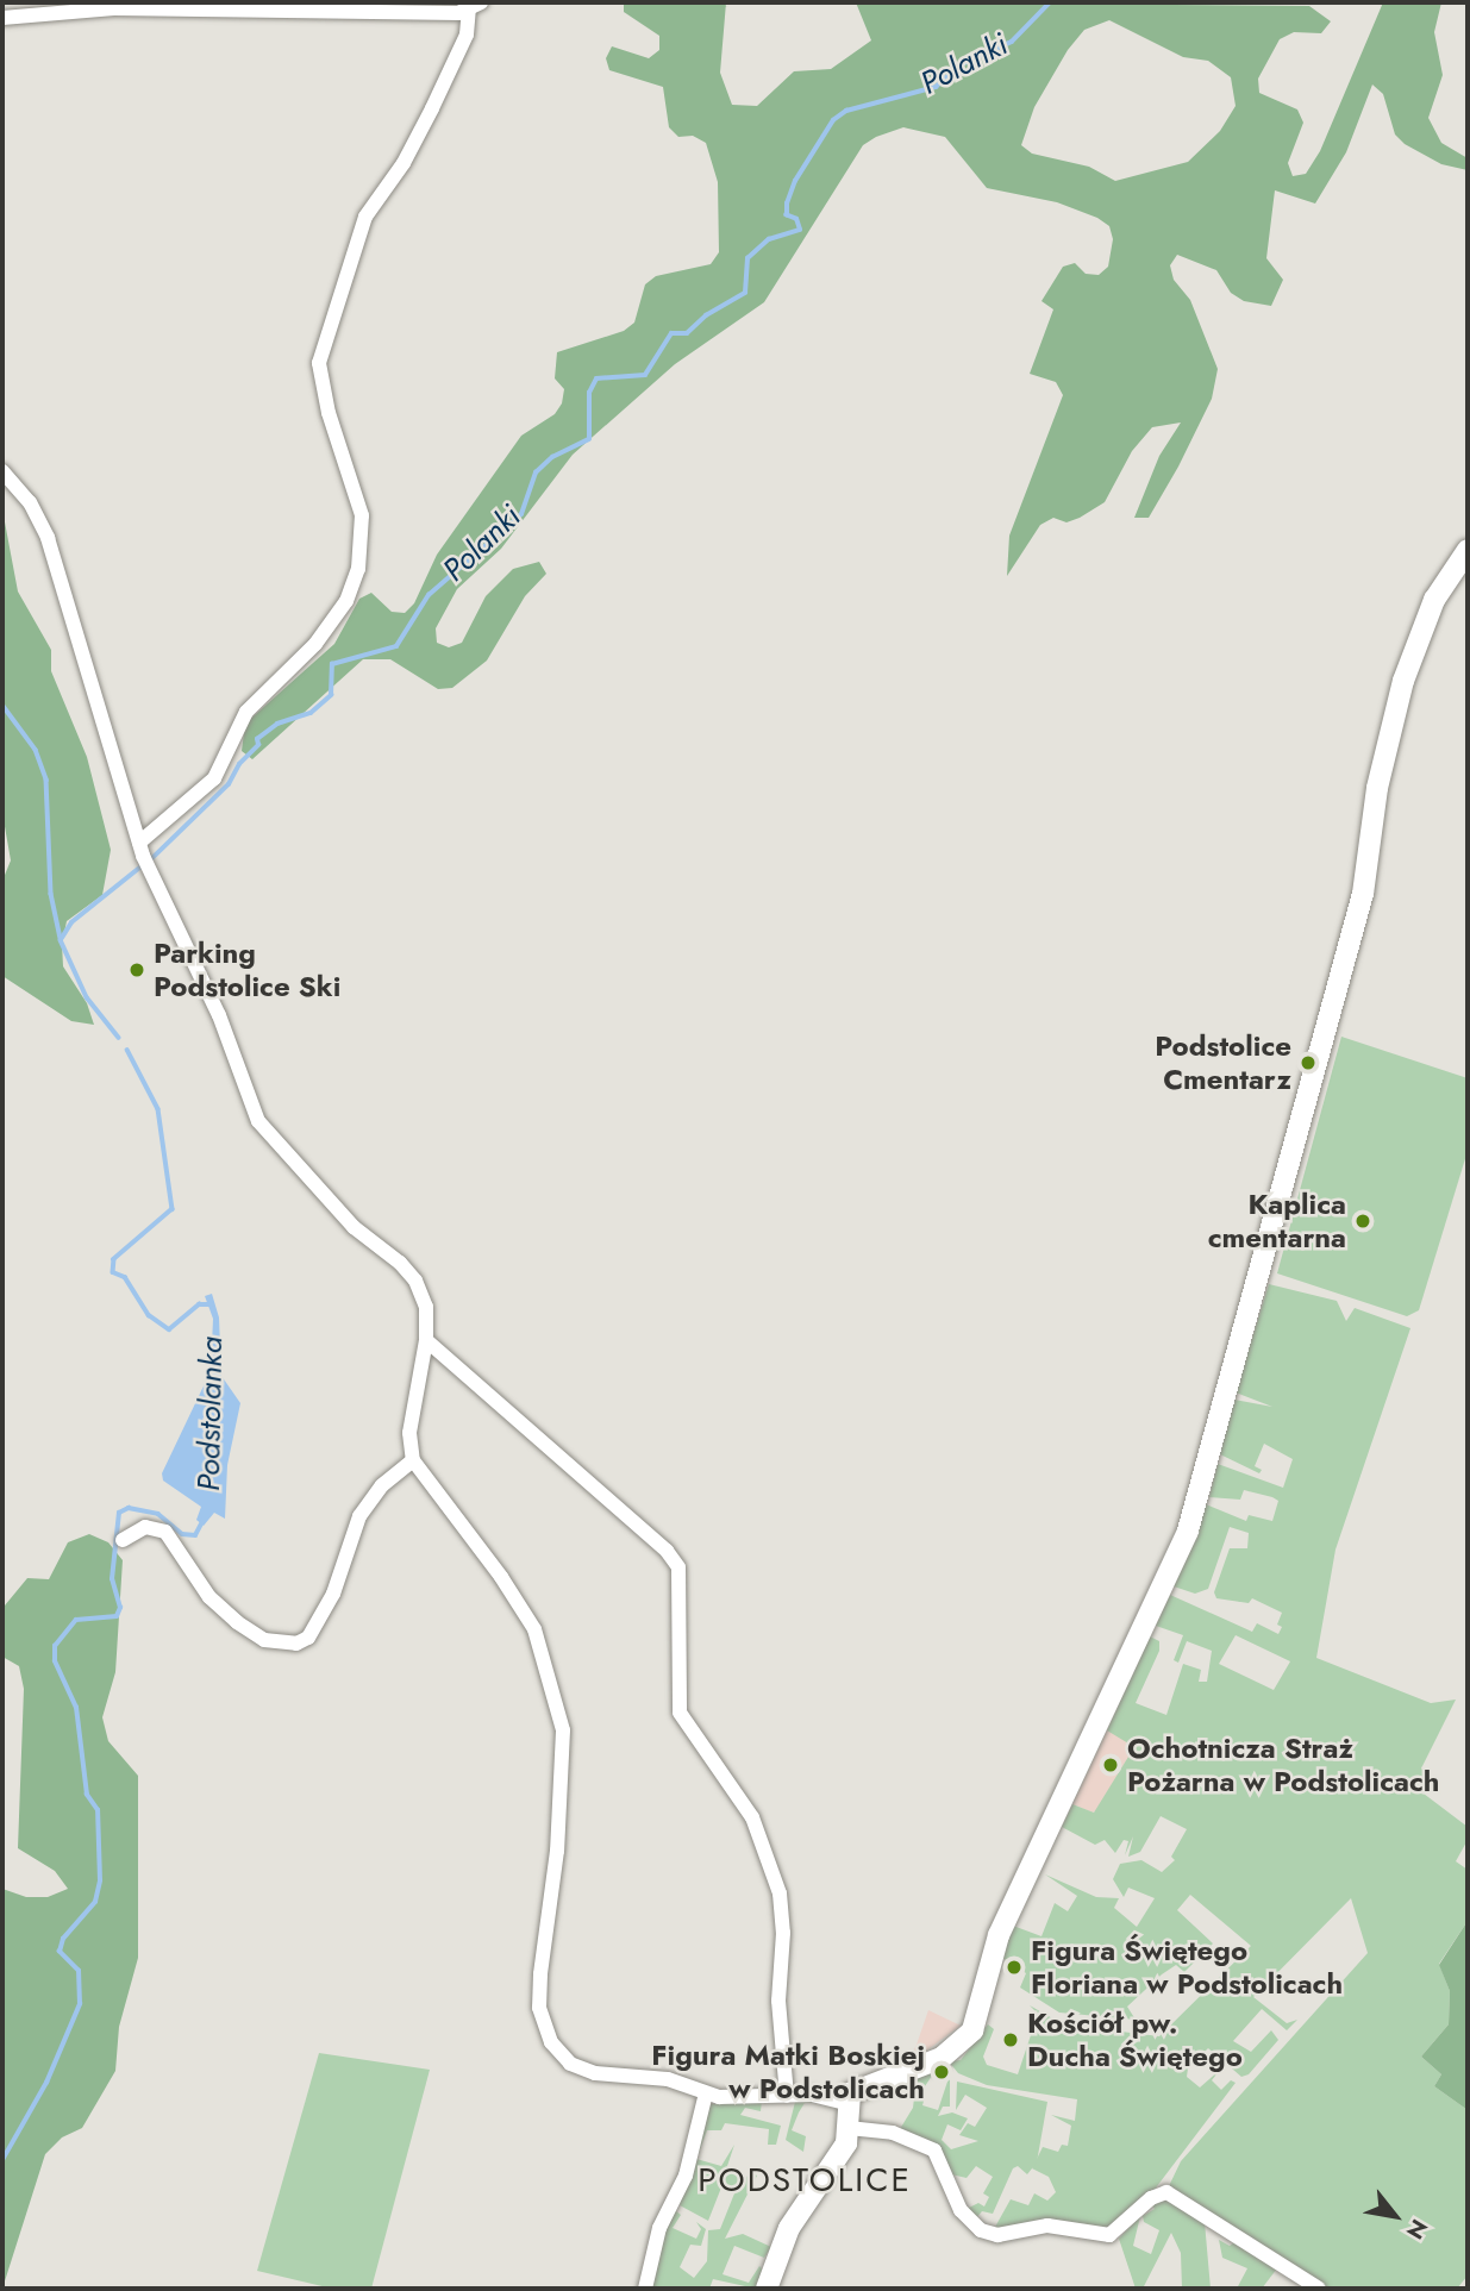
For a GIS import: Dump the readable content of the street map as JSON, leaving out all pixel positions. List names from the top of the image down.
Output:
{
  "districts": ["PODSTOLICE"],
  "water": ["Polanki", "Podstolanka"],
  "places": [
    "Parking Podstolice Ski",
    "Podstolice Cmentarz",
    "Kaplica cmentarna",
    "Ochotnicza Straż Pożarna w Podstolicach",
    "Figura Świętego Floriana w Podstolicach",
    "Kościół pw. Ducha Świętego",
    "Figura Matki Boskiej w Podstolicach"
  ],
  "north": "bottom right"
}
